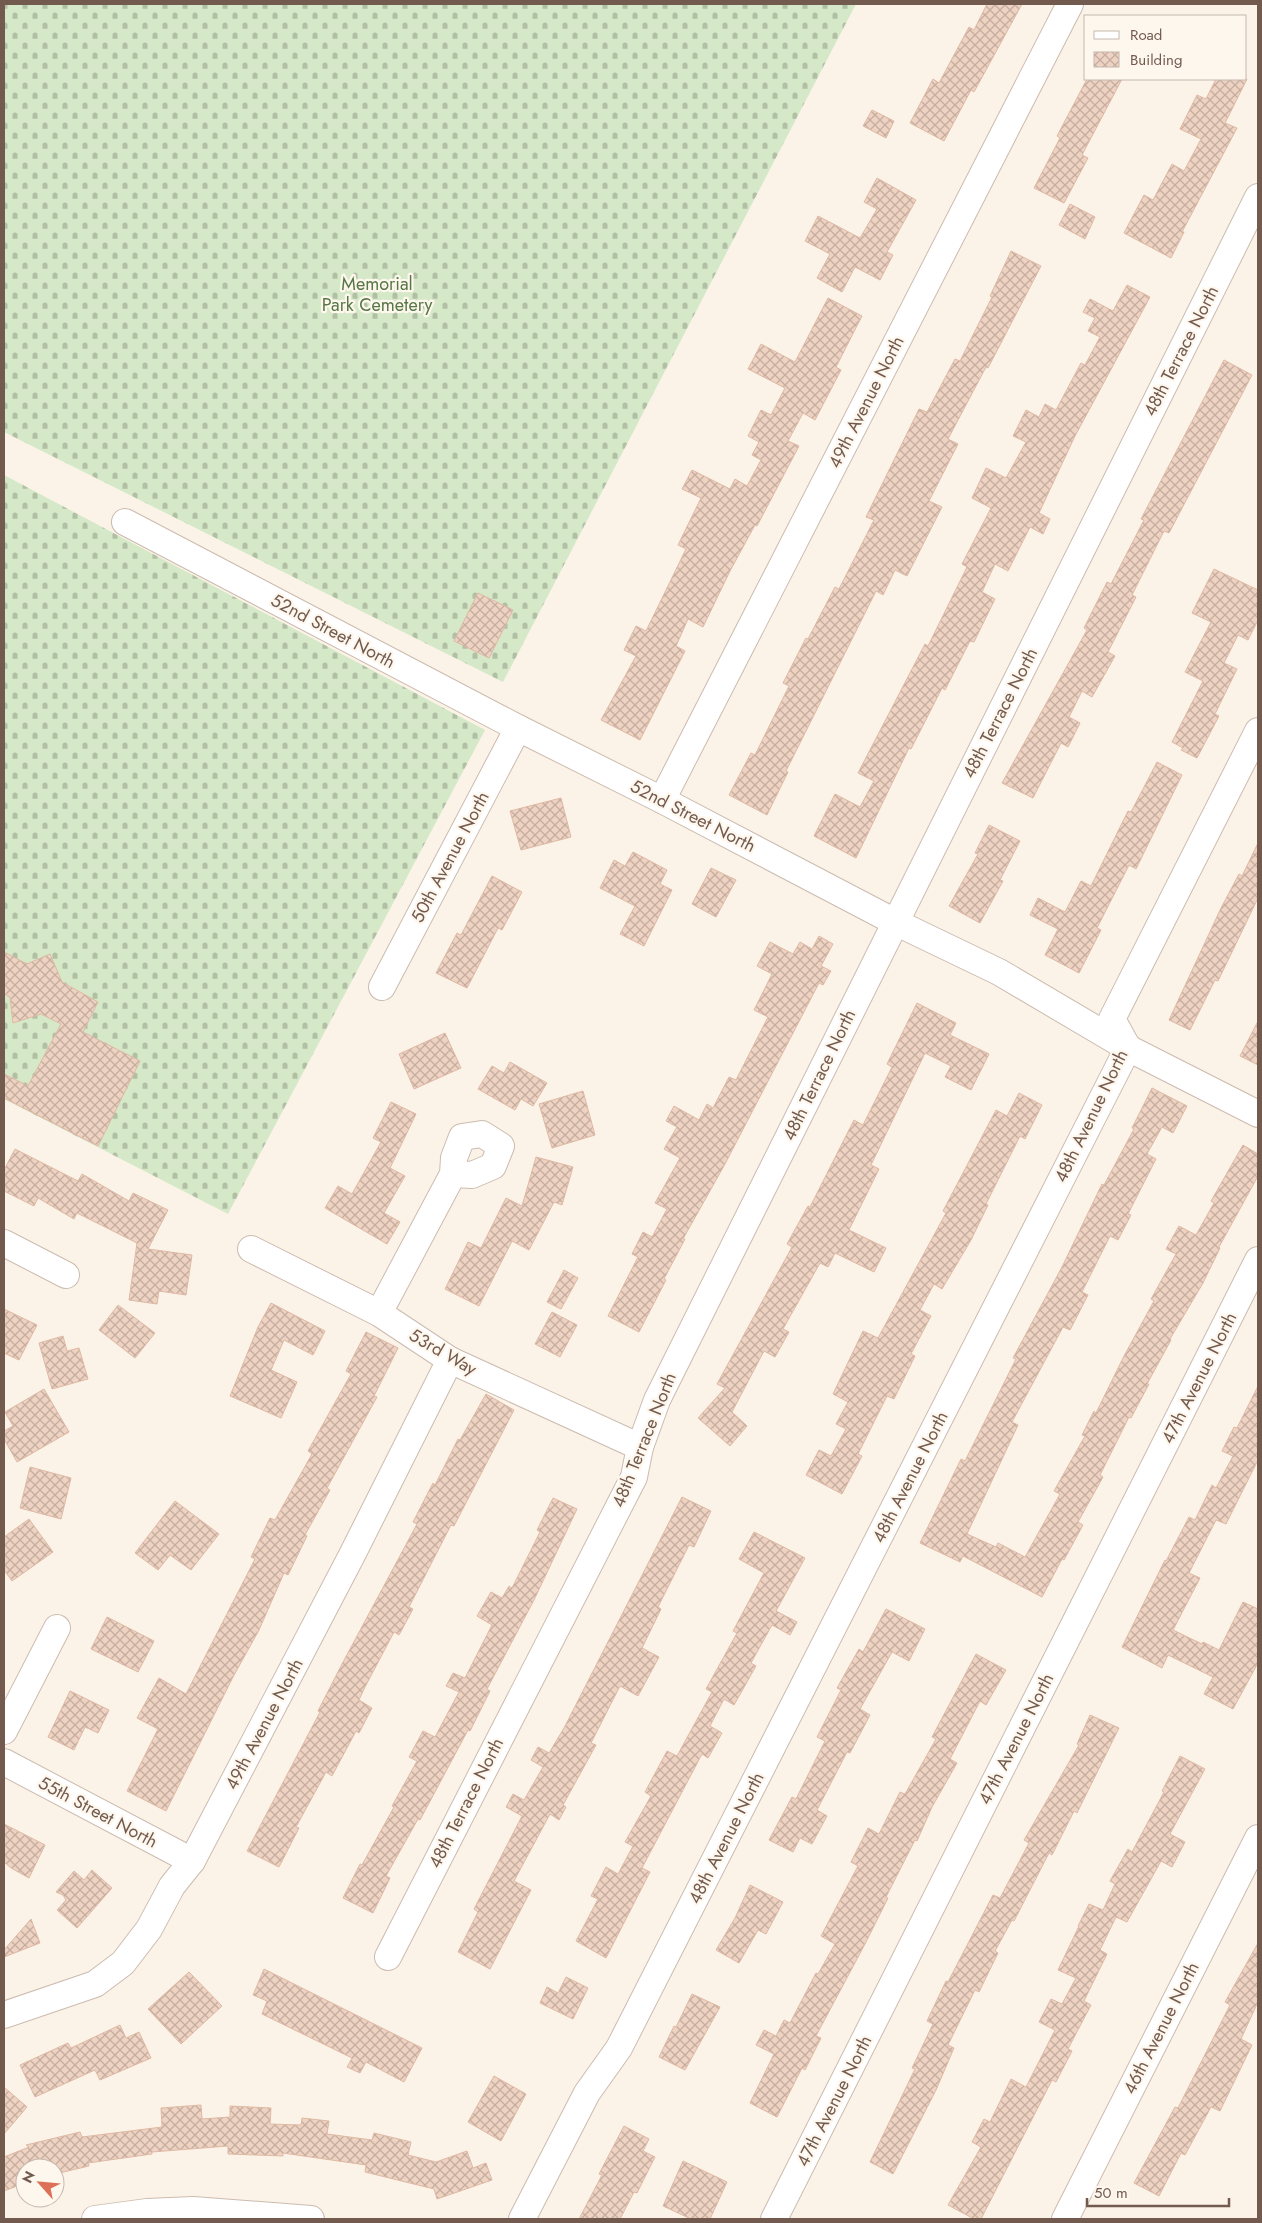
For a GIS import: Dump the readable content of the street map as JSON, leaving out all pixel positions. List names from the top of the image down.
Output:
{
  "streets": {
    "street": [
      "48th Terrace North",
      "49th Avenue North",
      "52nd Street North",
      "50th Avenue North",
      "48th Avenue North",
      "53rd Way",
      "47th Avenue North",
      "55th Street North",
      "46th Avenue North"
    ]
  },
  "crossings": [
    ["48th Terrace North", "52nd Street North"],
    ["48th Terrace North", "53rd Way"],
    ["49th Avenue North", "52nd Street North"],
    ["49th Avenue North", "53rd Way"],
    ["49th Avenue North", "55th Street North"],
    ["52nd Street North", "50th Avenue North"],
    ["52nd Street North", "48th Avenue North"]
  ],
  "parks": ["Memorial Park Cemetery"],
  "legend": ["Road", "Building"],
  "scale_bar": "50 m",
  "north": "top left"
}
